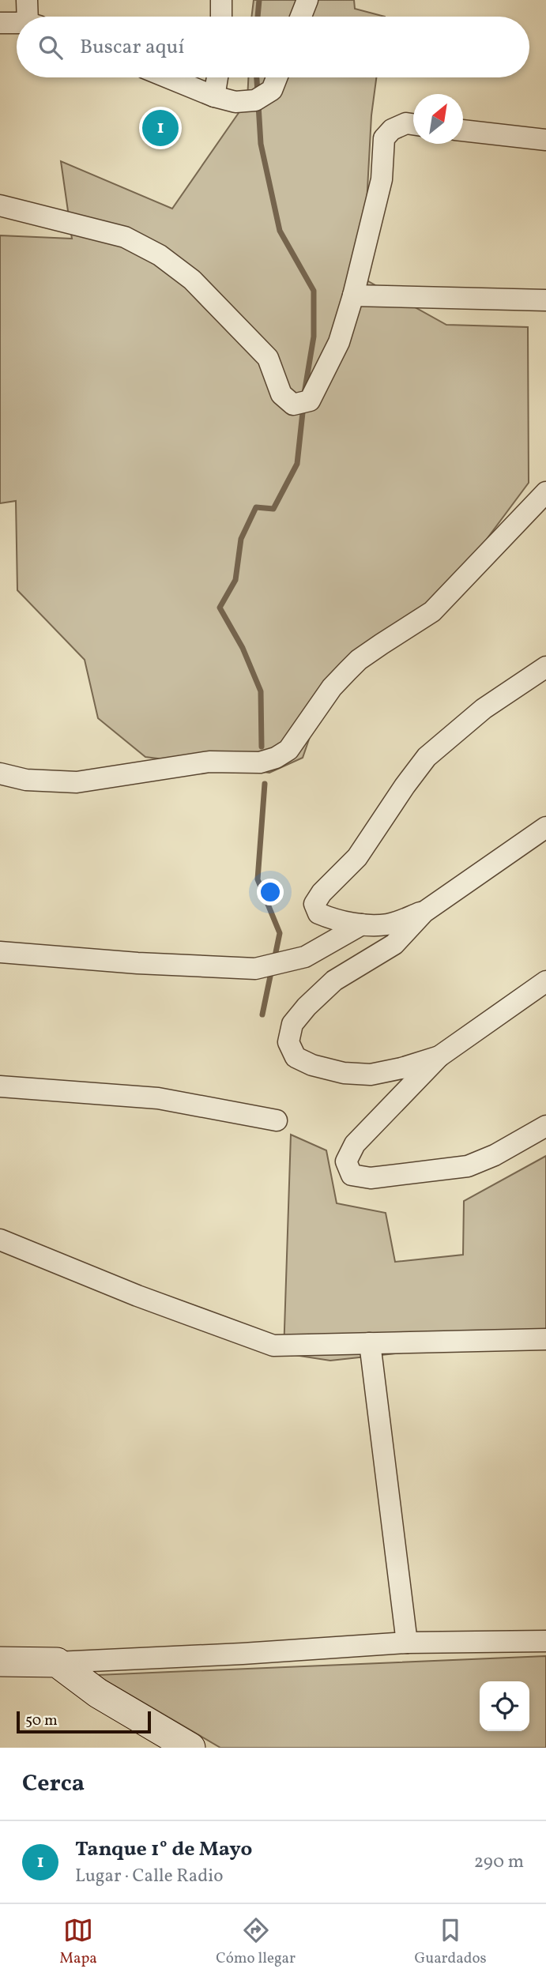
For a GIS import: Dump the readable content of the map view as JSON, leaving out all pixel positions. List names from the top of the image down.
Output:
{
  "scale_bar": "50 m",
  "north": "top right",
  "page": {
    "search": "Buscar aquí",
    "pins": "1",
    "scale": "50 m",
    "heading": "Cerca",
    "list": [
      {
        "mark": "1",
        "name": "Tanque 1° de Mayo",
        "note": "Lugar · Calle Radio",
        "value": "290 m"
      }
    ],
    "nav": ["Mapa", "Cómo llegar", "Guardados"]
  }
}
